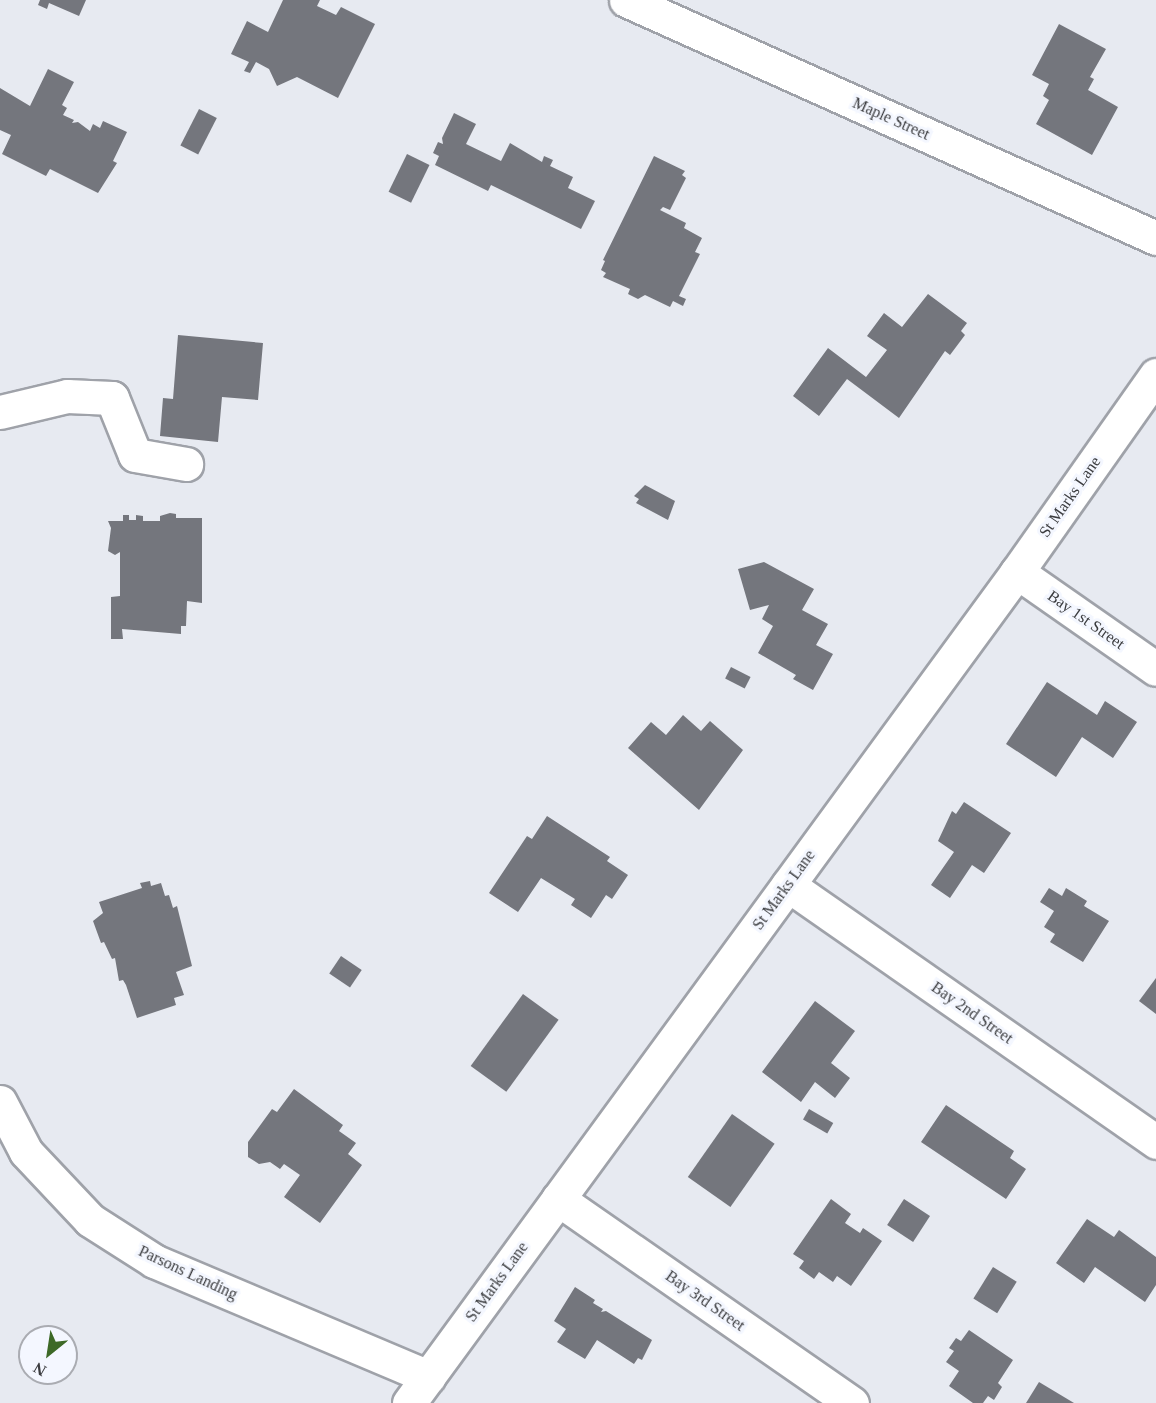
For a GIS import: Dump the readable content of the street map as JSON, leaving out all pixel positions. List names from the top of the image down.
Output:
{
  "streets": {
    "street": [
      "Maple Street",
      "St Marks Lane",
      "Bay 1st Street",
      "Bay 2nd Street",
      "Parsons Landing",
      "Bay 3rd Street"
    ]
  },
  "crossings": [
    ["St Marks Lane", "Bay 1st Street"],
    ["St Marks Lane", "Bay 2nd Street"],
    ["St Marks Lane", "Parsons Landing"],
    ["St Marks Lane", "Bay 3rd Street"]
  ],
  "north": "bottom left"
}
